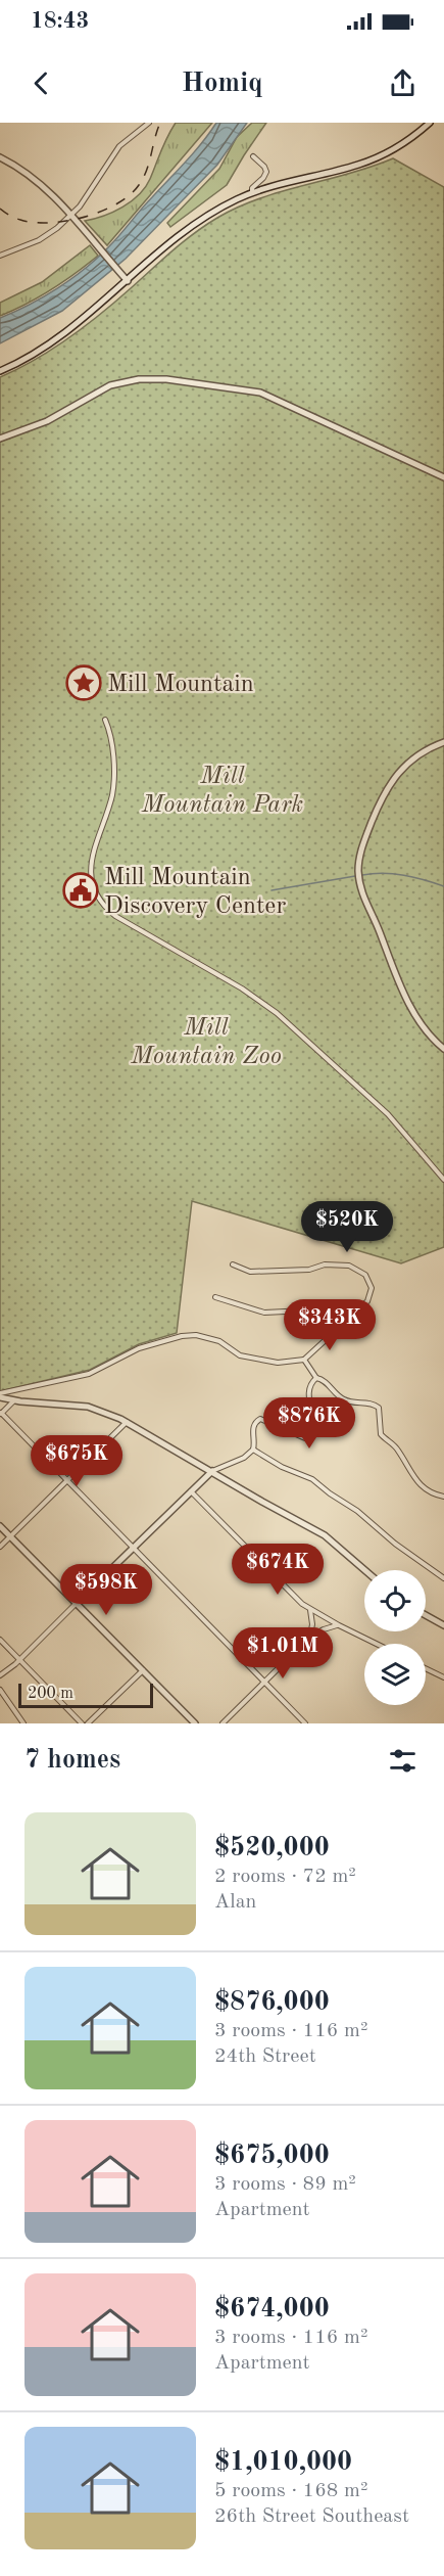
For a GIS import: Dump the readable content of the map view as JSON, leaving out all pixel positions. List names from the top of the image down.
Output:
{
  "parks": ["Mill Mountain Park", "Mill Mountain Zoo"],
  "places": {
    "place": ["Mill Mountain"],
    "public building": ["Mill Mountain Discovery Center"]
  },
  "scale_bar": "200 m",
  "page": {
    "status": "18:43",
    "header": "Homiq",
    "price": [
      "$520K",
      "$343K",
      "$876K",
      "$675K",
      "$674K",
      "$598K",
      "$1.01M"
    ],
    "scale": "200 m",
    "heading": "7 homes",
    "list": [
      {
        "name": "$520,000",
        "note": "2 rooms · 72 m² · Alan"
      },
      {
        "name": "$876,000",
        "note": "3 rooms · 116 m² · 24th Street"
      },
      {
        "name": "$675,000",
        "note": "3 rooms · 89 m² · Apartment"
      },
      {
        "name": "$674,000",
        "note": "3 rooms · 116 m² · Apartment"
      },
      {
        "name": "$1,010,000",
        "note": "5 rooms · 168 m² · 26th Street Southeast"
      }
    ]
  }
}
